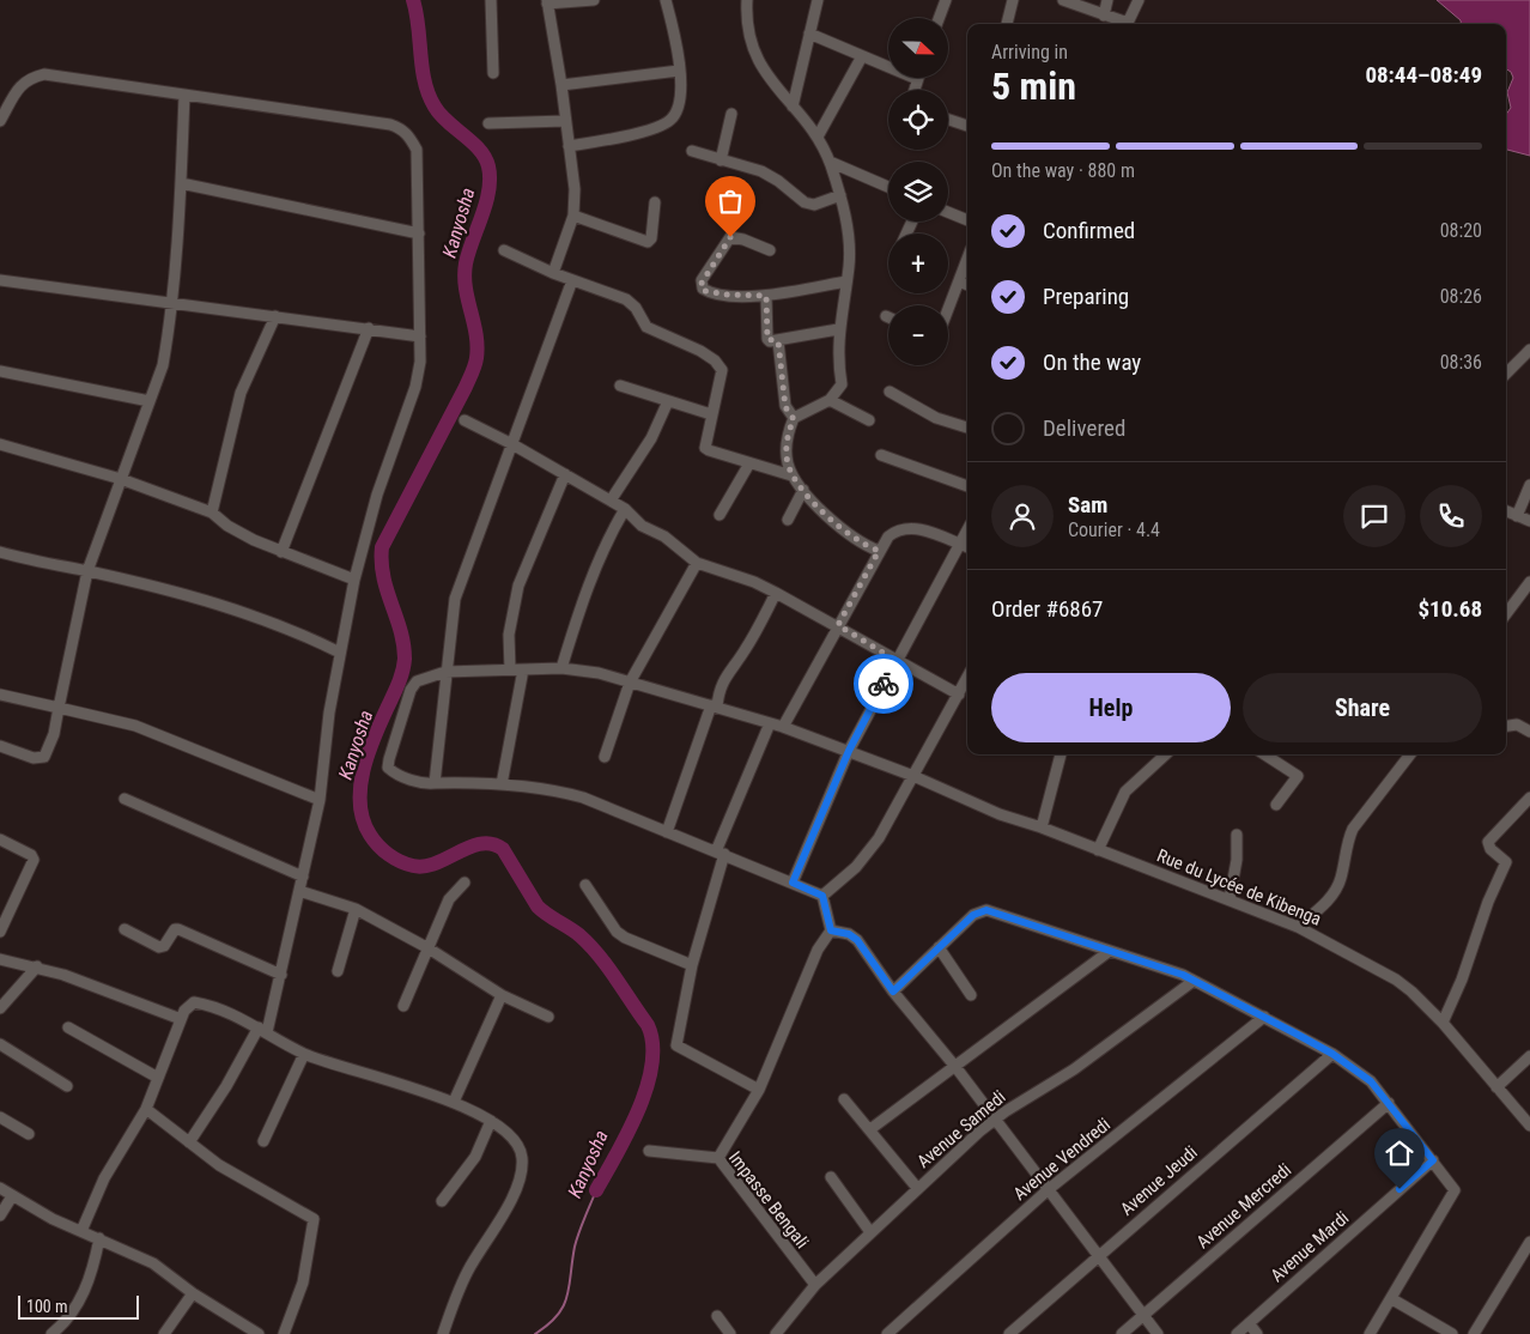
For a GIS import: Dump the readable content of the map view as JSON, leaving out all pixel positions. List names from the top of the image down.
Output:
{
  "streets": {
    "street": [
      "Rue du Lycée de Kibenga",
      "Avenue Samedi",
      "Avenue Vendredi",
      "Avenue Jeudi",
      "Impasse Bengali",
      "Avenue Mercredi",
      "Avenue Mardi"
    ]
  },
  "crossings": [
    ["Avenue Samedi", "Impasse Bengali"]
  ],
  "water": ["Kanyosha"],
  "scale_bar": "100 m",
  "north": "right",
  "page": {
    "map_buttons": ["+", "−"],
    "heading": ["5 min", "Arriving in", "08:44–08:49"],
    "panel": [
      "Sam",
      "Courier · 4.4",
      "Order #6867",
      "$10.68"
    ],
    "bar": "On the way · 880 m",
    "list": [
      ["Confirmed", "08:20"],
      ["Preparing", "08:26"],
      ["On the way", "08:36"],
      "Delivered"
    ],
    "buttons": ["Help", "Share"],
    "scale": "100 m"
  }
}
